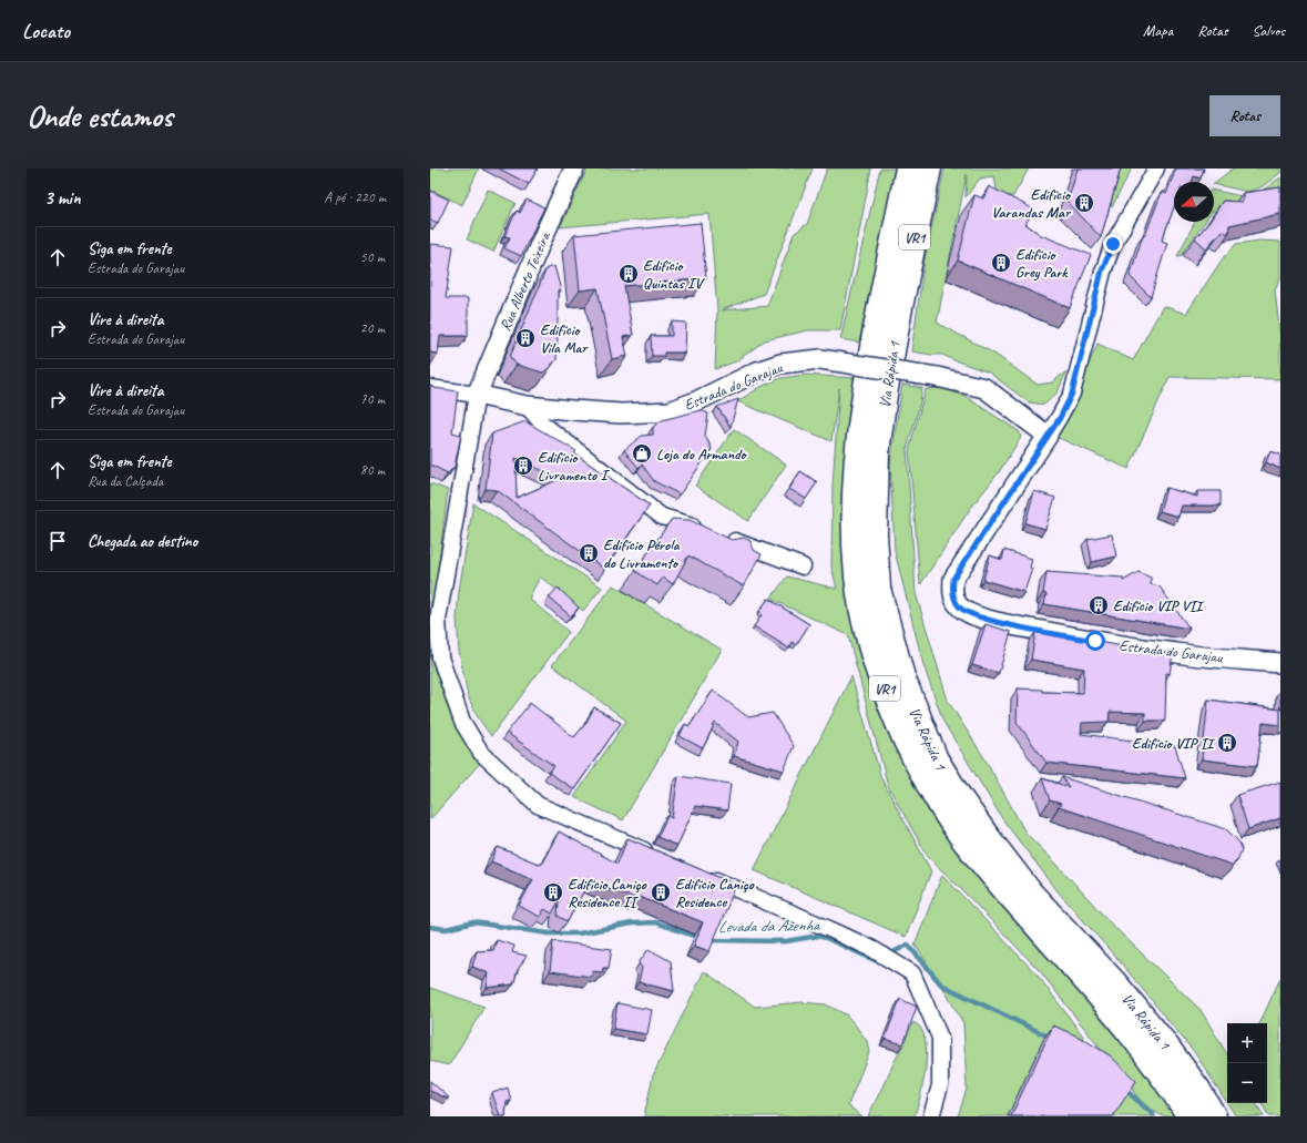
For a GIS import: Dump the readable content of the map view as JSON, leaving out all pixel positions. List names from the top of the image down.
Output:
{
  "streets": {
    "highway": ["VR1", "Via Rápida 1"],
    "street": ["Rua Alberto Teixeira", "Estrada do Garajau"]
  },
  "crossings": [
    ["Rua Alberto Teixeira", "Estrada do Garajau"]
  ],
  "water": ["Levada da Azenha"],
  "places": {
    "building": [
      "Edifício Varandas Mar",
      "Edifício Grey Park",
      "Edifício Quintas IV",
      "Edifício Vila Mar",
      "Edifício Livramento I",
      "Edifício Pérola do Livramento",
      "Edifício VIP VII",
      "Edifício VIP II",
      "Edifício Caniço Residence II",
      "Edifício Caniço Residence"
    ],
    "shop": ["Loja do Armando"]
  },
  "north": "left",
  "page": {
    "header": "Locato",
    "nav": ["Mapa", "Rotas", "Salvos"],
    "buttons": "Rotas",
    "title": "Onde estamos",
    "heading": ["3 min", "A pé · 220 m"],
    "list": [
      ["Siga em frente", "Estrada do Garajau", "50 m"],
      ["Vire à direita", "Estrada do Garajau", "20 m"],
      ["Vire à direita", "Estrada do Garajau", "70 m"],
      ["Siga em frente", "Rua da Calçada", "80 m"],
      "Chegada ao destino"
    ],
    "map_buttons": ["+", "−"]
  }
}
